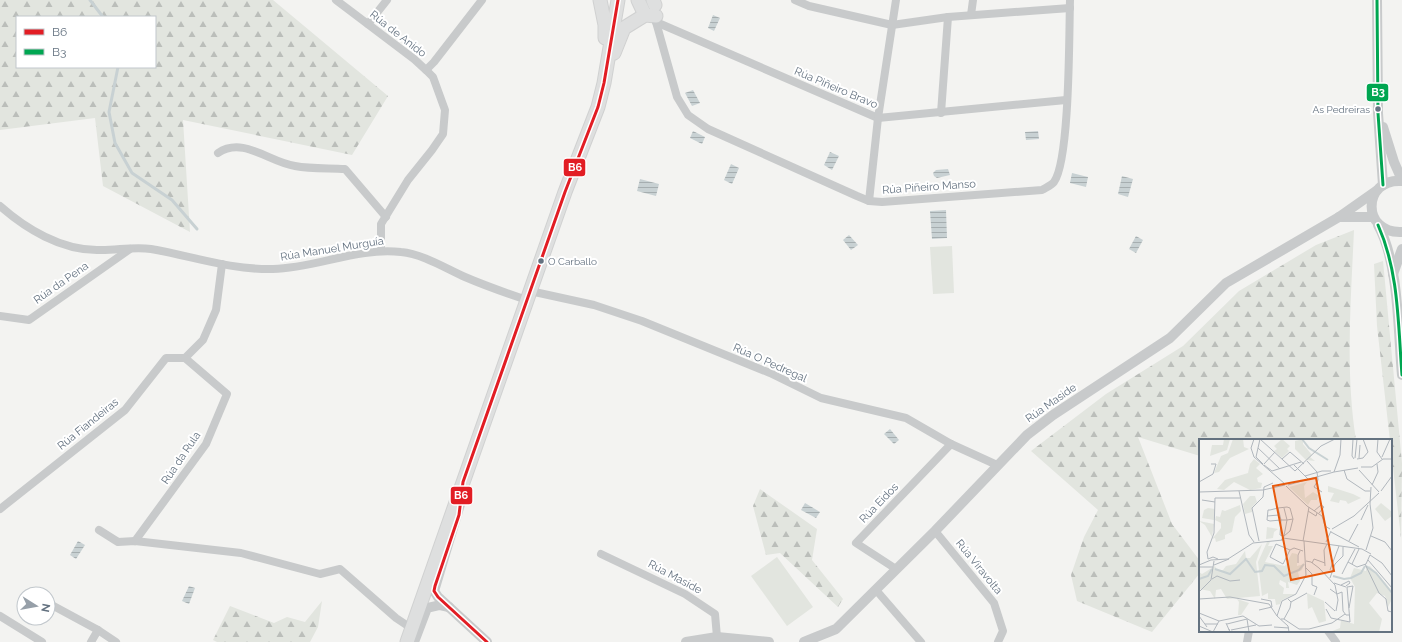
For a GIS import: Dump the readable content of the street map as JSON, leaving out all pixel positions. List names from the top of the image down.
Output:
{
  "streets": {
    "street": [
      "Rúa de Anido",
      "Rúa Piñeiro Bravo",
      "Rúa Piñeiro Manso",
      "Rúa Manuel Murguía",
      "Rúa da Pena",
      "Rúa O Pedregal",
      "Rúa Maside",
      "Rúa Fiandeiras",
      "Rúa da Rula",
      "Rúa Eidos",
      "Rúa Viravolta"
    ]
  },
  "crossings": [
    ["Rúa de Anido", "Rúa Manuel Murguía"],
    ["Rúa Piñeiro Bravo", "Rúa Piñeiro Manso"],
    ["Rúa Manuel Murguía", "Rúa da Pena"],
    ["Rúa Manuel Murguía", "Rúa O Pedregal"],
    ["Rúa O Pedregal", "Rúa Maside"],
    ["Rúa O Pedregal", "Rúa Eidos"],
    ["Rúa Maside", "Rúa Eidos"],
    ["Rúa Maside", "Rúa Viravolta"],
    ["Rúa Fiandeiras", "Rúa da Rula"]
  ],
  "places": ["As Pedreiras", "O Carballo"],
  "lines": ["transit line B6", "transit line B3"],
  "legend": ["B6", "B3"],
  "north": "right"
}
